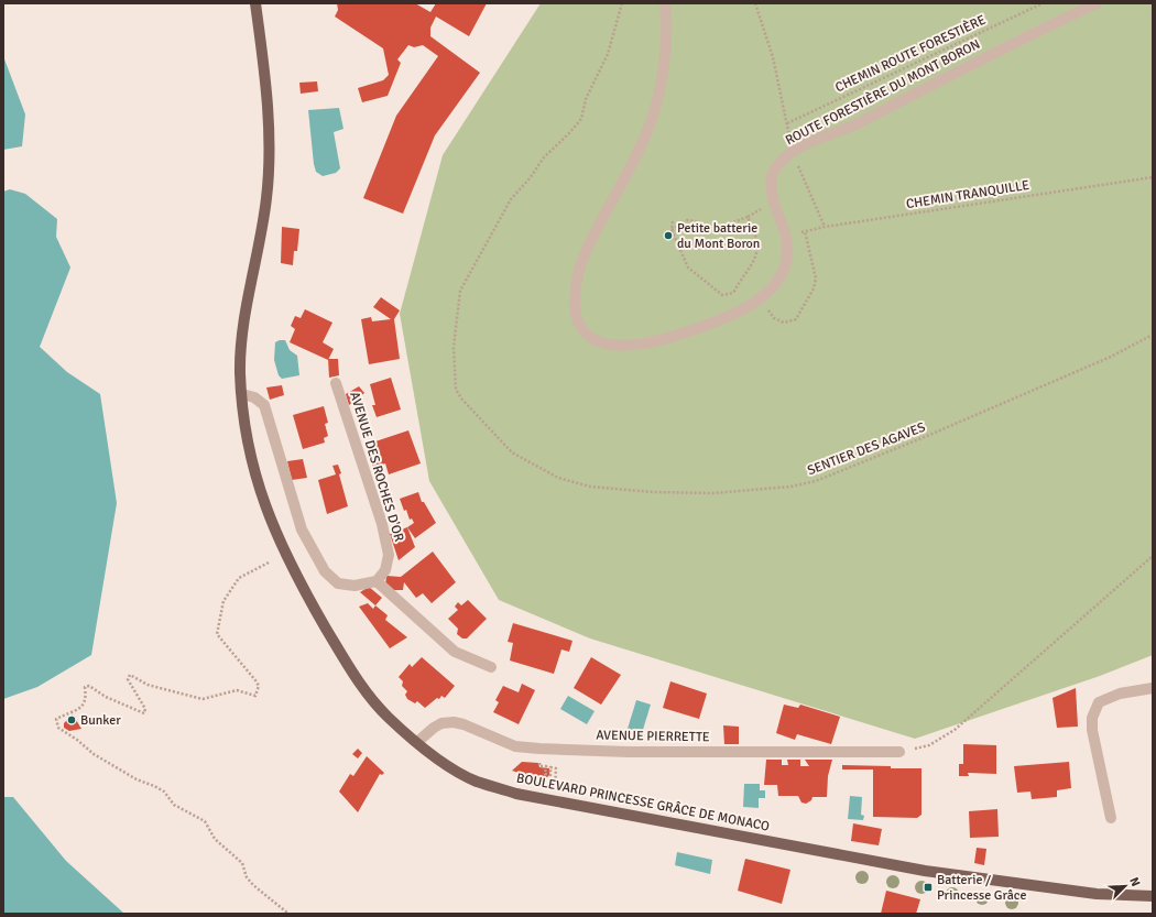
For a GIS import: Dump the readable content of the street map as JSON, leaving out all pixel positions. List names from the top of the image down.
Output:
{
  "streets": {
    "main road": ["BOULEVARD PRINCESSE GRÂCE DE MONACO"],
    "street": ["ROUTE FORESTIÈRE DU MONT BORON", "AVENUE DES ROCHES D'OR", "AVENUE PIERRETTE"],
    "path": ["CHEMIN ROUTE FORESTIÈRE", "CHEMIN TRANQUILLE", "SENTIER DES AGAVES"]
  },
  "crossings": [
    ["ROUTE FORESTIÈRE DU MONT BORON", "CHEMIN TRANQUILLE"],
    ["AVENUE PIERRETTE", "BOULEVARD PRINCESSE GRÂCE DE MONACO"]
  ],
  "places": {
    "other": ["Petite batterie du Mont Boron", "Bunker"],
    "transit": ["Batterie / Princesse Grâce"]
  },
  "north": "top right"
}
